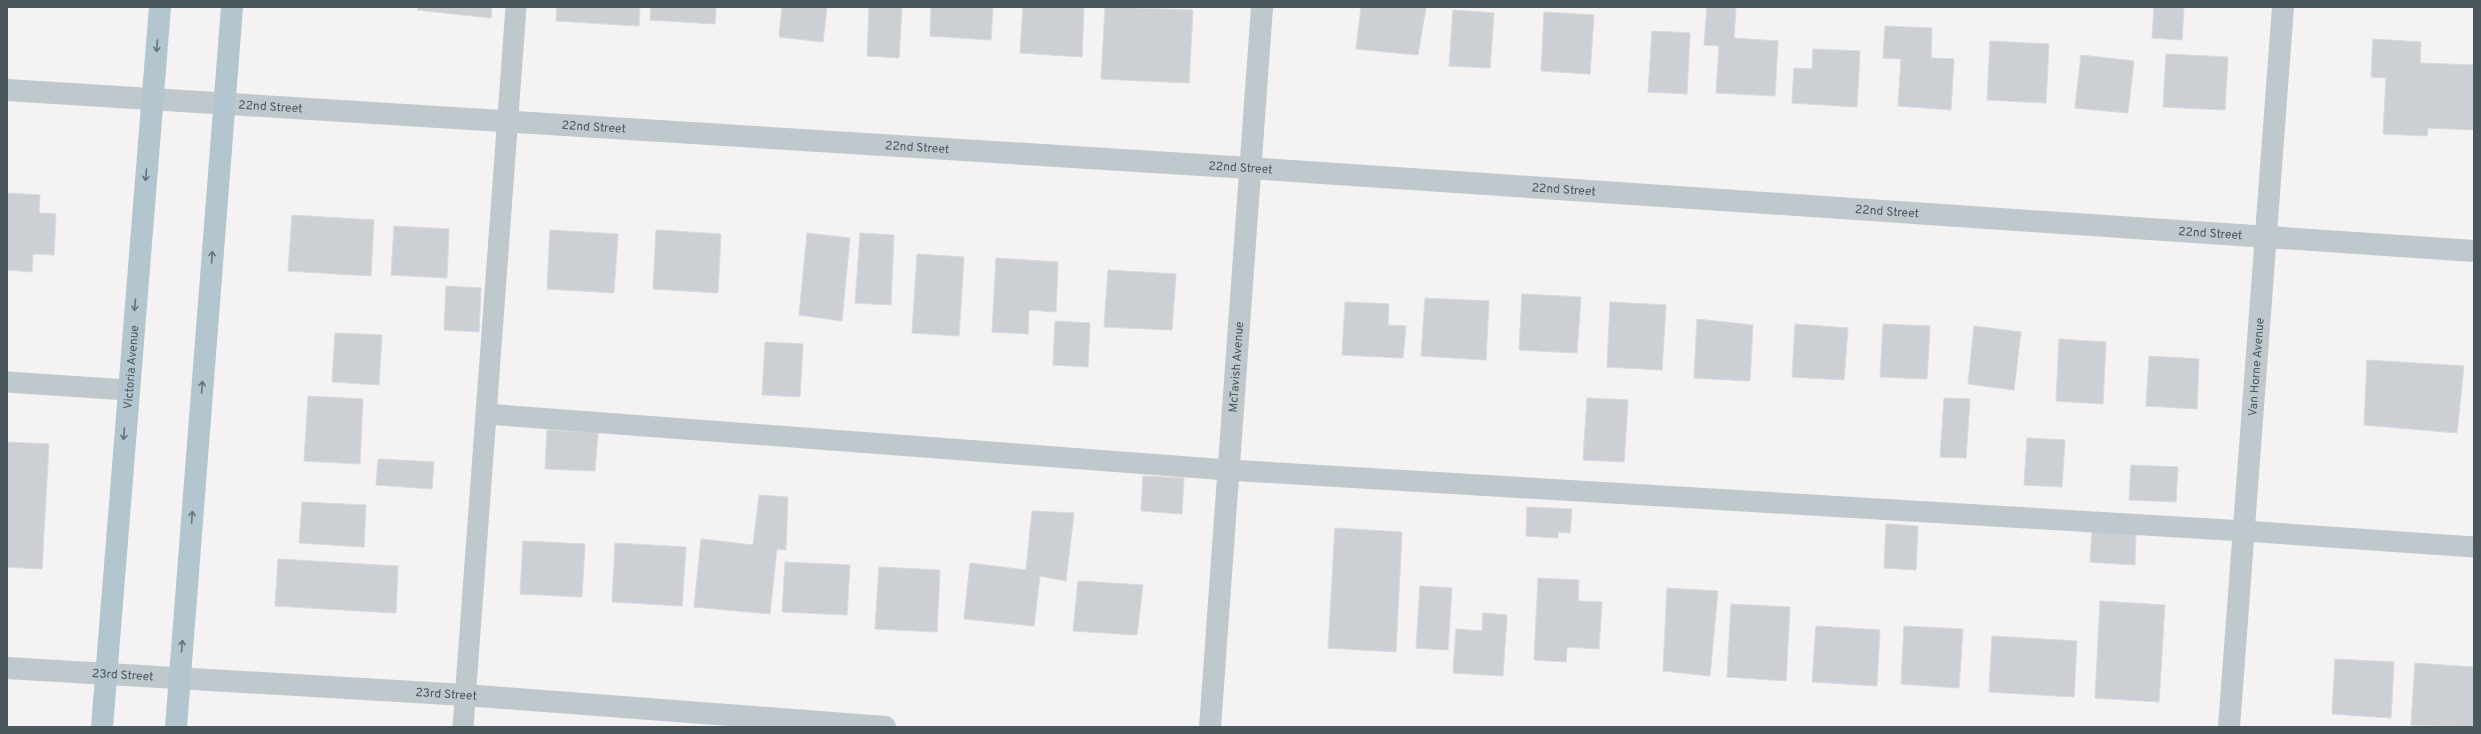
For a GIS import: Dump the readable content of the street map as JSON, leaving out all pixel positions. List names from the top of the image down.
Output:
{
  "streets": {
    "main road": ["Victoria Avenue"],
    "street": [
      "22nd Street",
      "McTavish Avenue",
      "Van Horne Avenue",
      "23rd Street"
    ]
  },
  "crossings": [
    ["22nd Street", "Victoria Avenue"],
    ["22nd Street", "McTavish Avenue"],
    ["22nd Street", "Van Horne Avenue"],
    ["Victoria Avenue", "23rd Street"]
  ]
}
